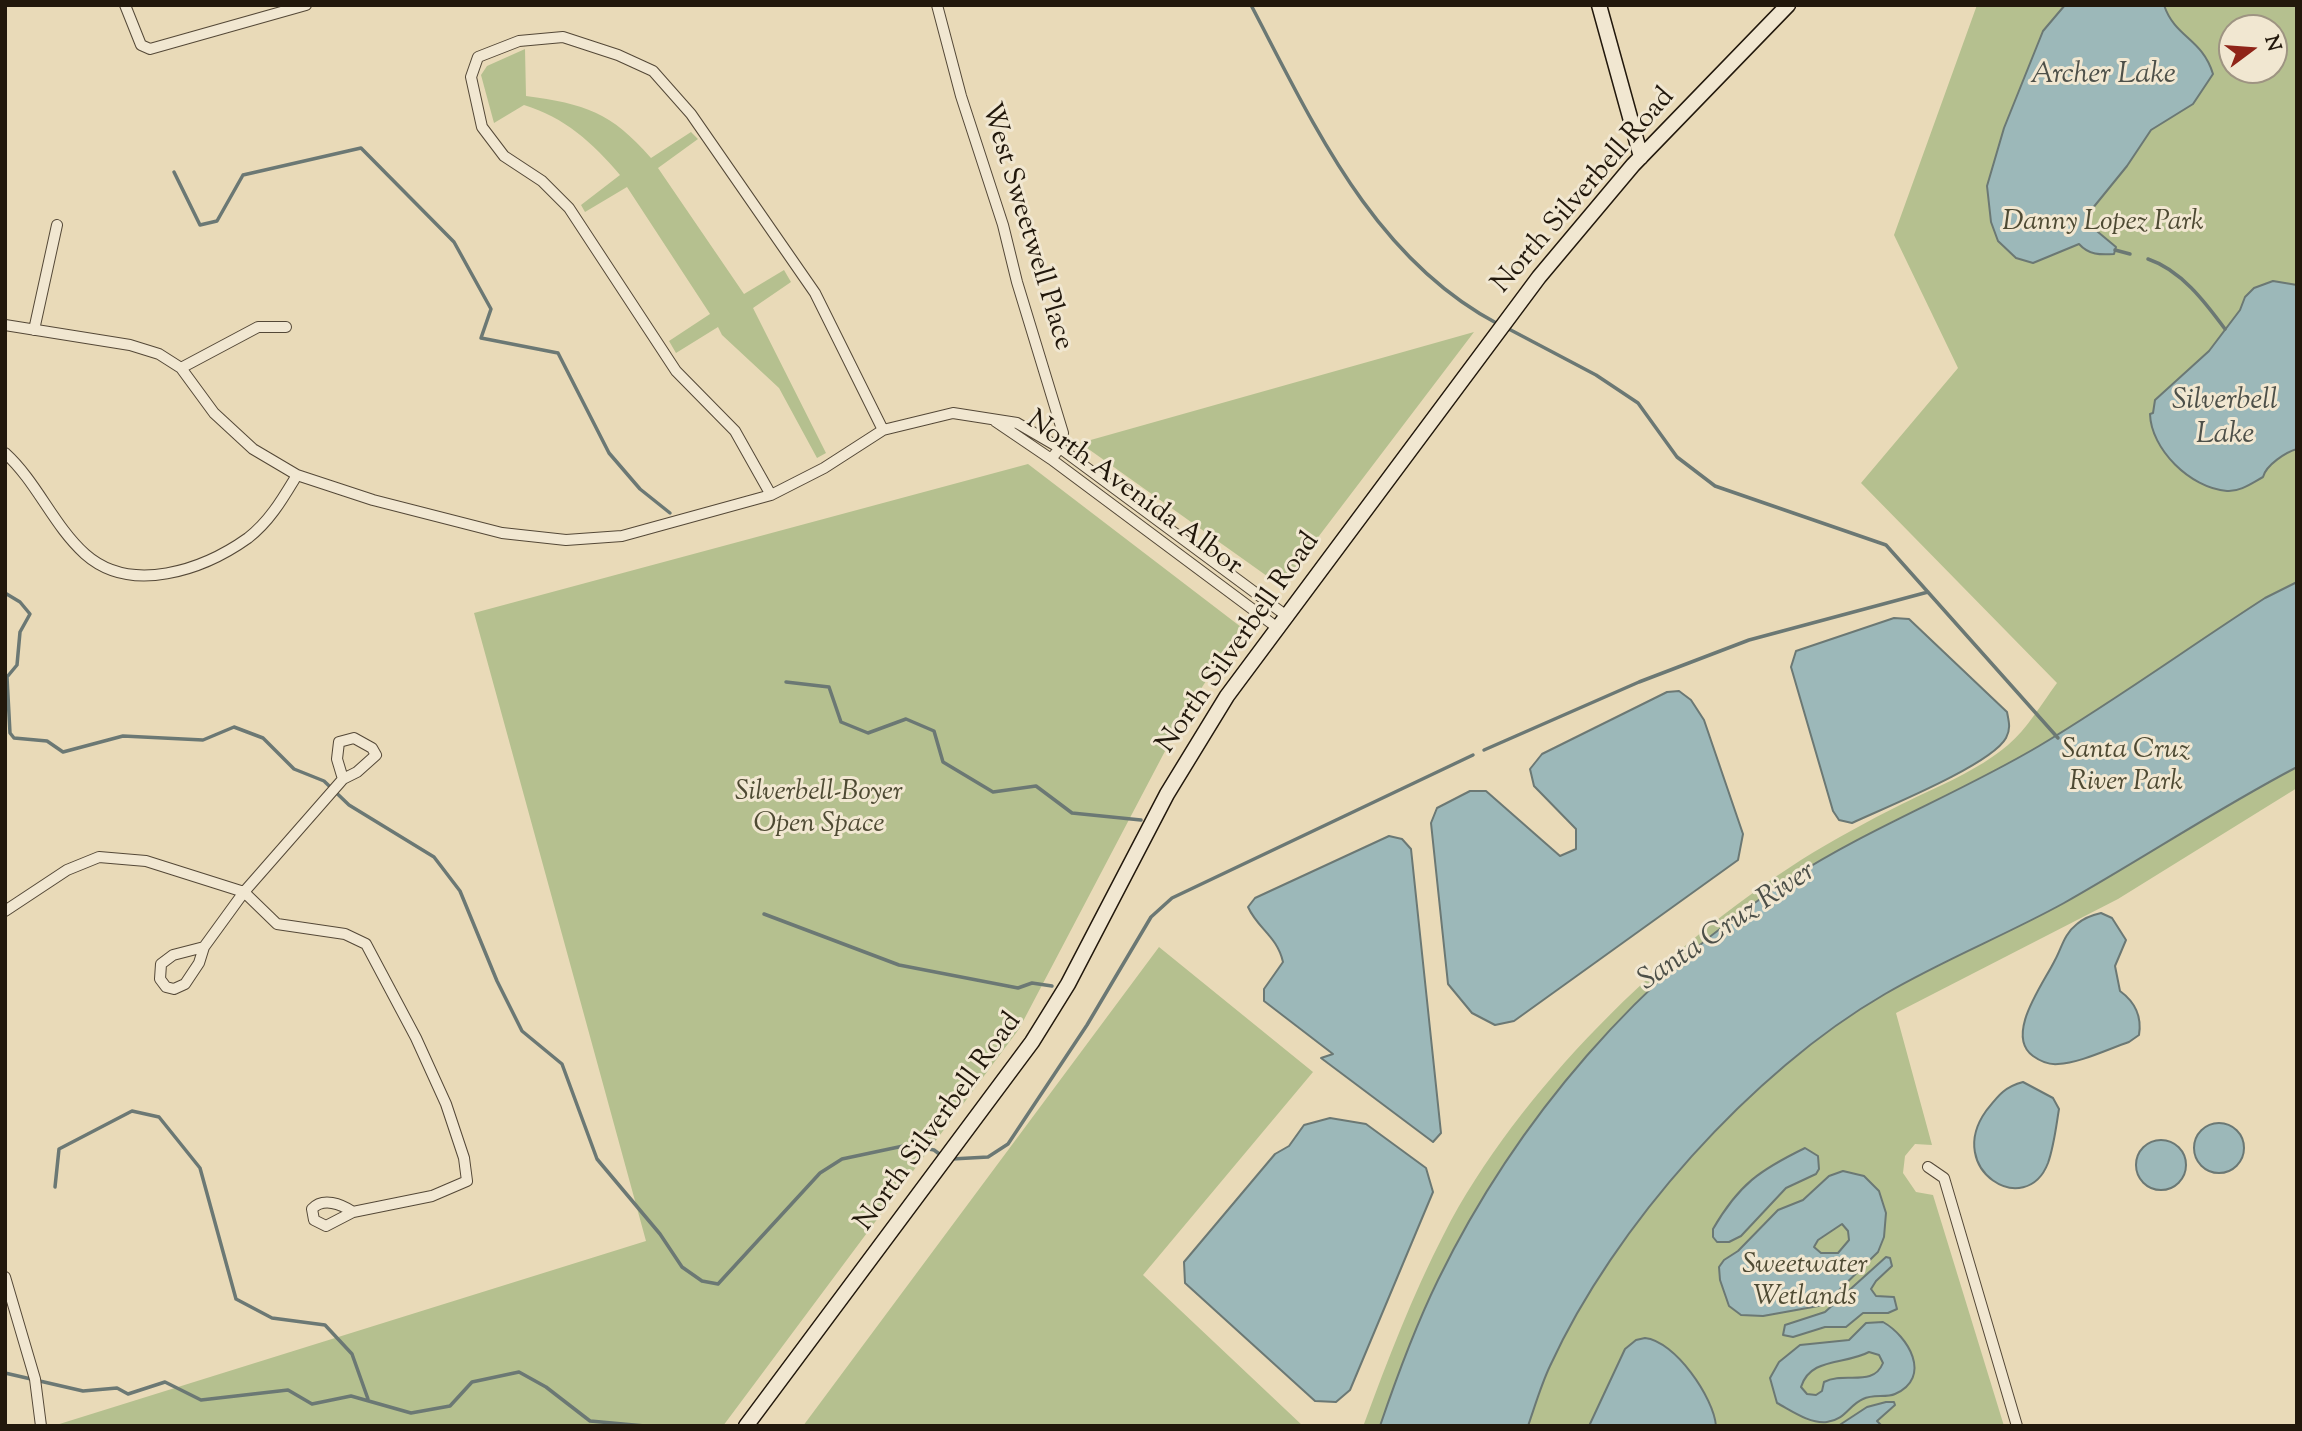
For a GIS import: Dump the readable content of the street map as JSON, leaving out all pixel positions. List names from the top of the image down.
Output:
{
  "streets": {
    "main road": ["North Silverbell Road"],
    "street": ["West Sweetwell Place", "North Avenida Albor"]
  },
  "crossings": [
    ["North Silverbell Road", "North Avenida Albor"],
    ["West Sweetwell Place", "North Avenida Albor"]
  ],
  "water": ["Archer Lake", "Silverbell Lake", "Santa Cruz River"],
  "parks": [
    "Danny Lopez Park",
    "Santa Cruz River Park",
    "Silverbell-Boyer Open Space",
    "Sweetwater Wetlands"
  ],
  "north": "right"
}
